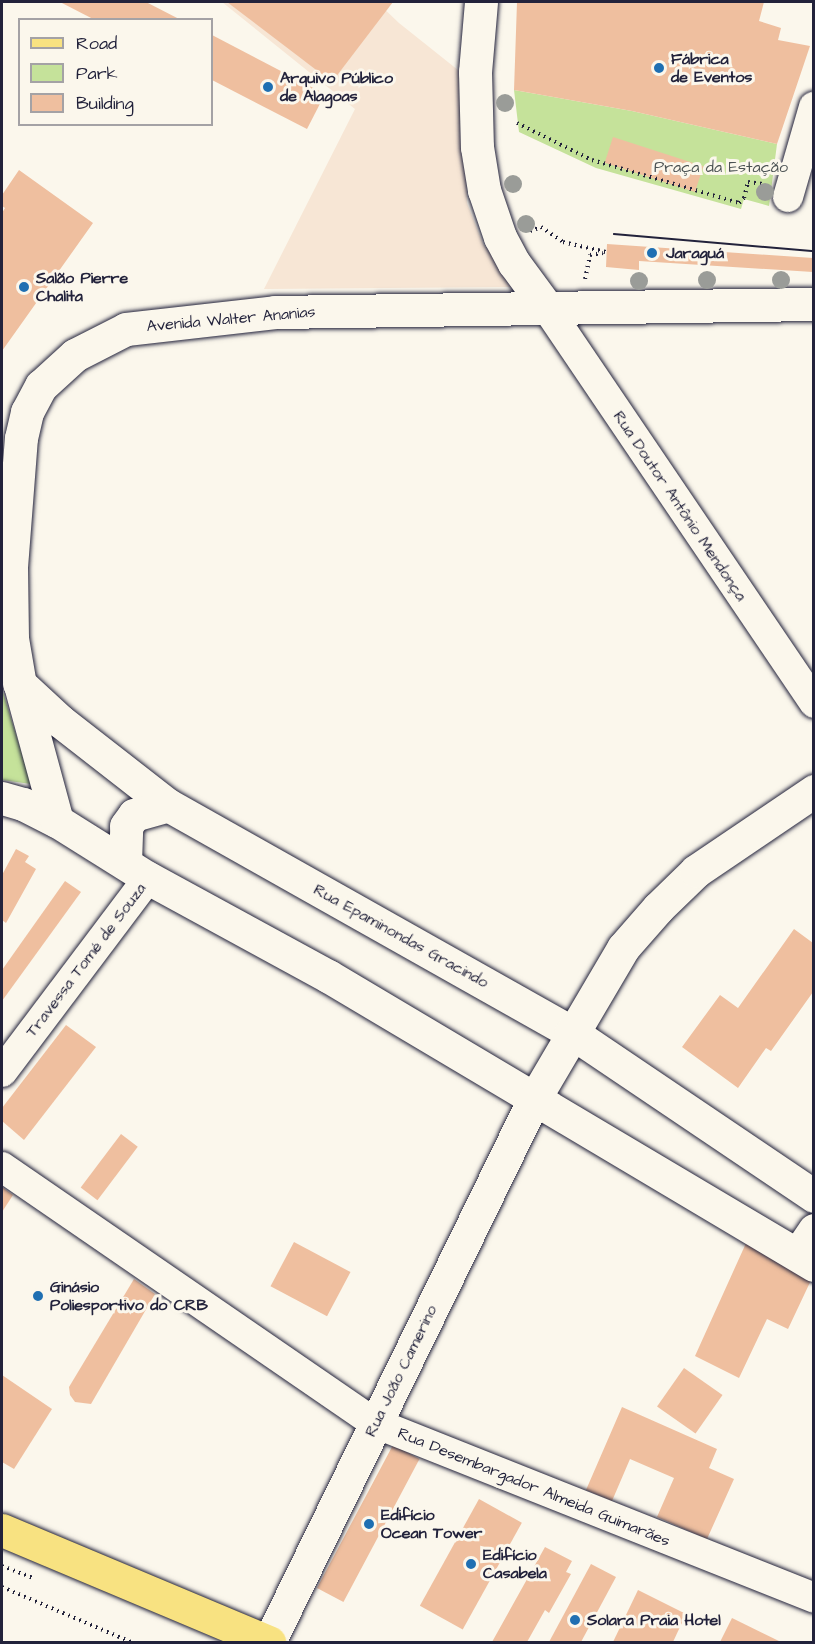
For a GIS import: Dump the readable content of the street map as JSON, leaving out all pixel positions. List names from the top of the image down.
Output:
{
  "streets": {
    "street": [
      "Avenida Walter Ananias",
      "Rua Doutor Antônio Mendonça",
      "Rua Epaminondas Gracindo",
      "Travessa Tomé de Souza",
      "Rua João Camerino",
      "Rua Desembargador Almeida Guimarães"
    ]
  },
  "crossings": [
    ["Avenida Walter Ananias", "Rua Doutor Antônio Mendonça"],
    ["Avenida Walter Ananias", "Rua Epaminondas Gracindo"],
    ["Rua Epaminondas Gracindo", "Rua João Camerino"],
    ["Rua João Camerino", "Rua Desembargador Almeida Guimarães"]
  ],
  "parks": ["Praça da Estação"],
  "places": [
    "Fábrica de Eventos",
    "Arquivo Público de Alagoas",
    "Jaraguá",
    "Salão Pierre Chalita",
    "Ginásio Poliesportivo do CRB",
    "Edifício Ocean Tower",
    "Edifício Casabela",
    "Solara Praia Hotel"
  ],
  "legend": ["Road", "Park", "Building"]
}
